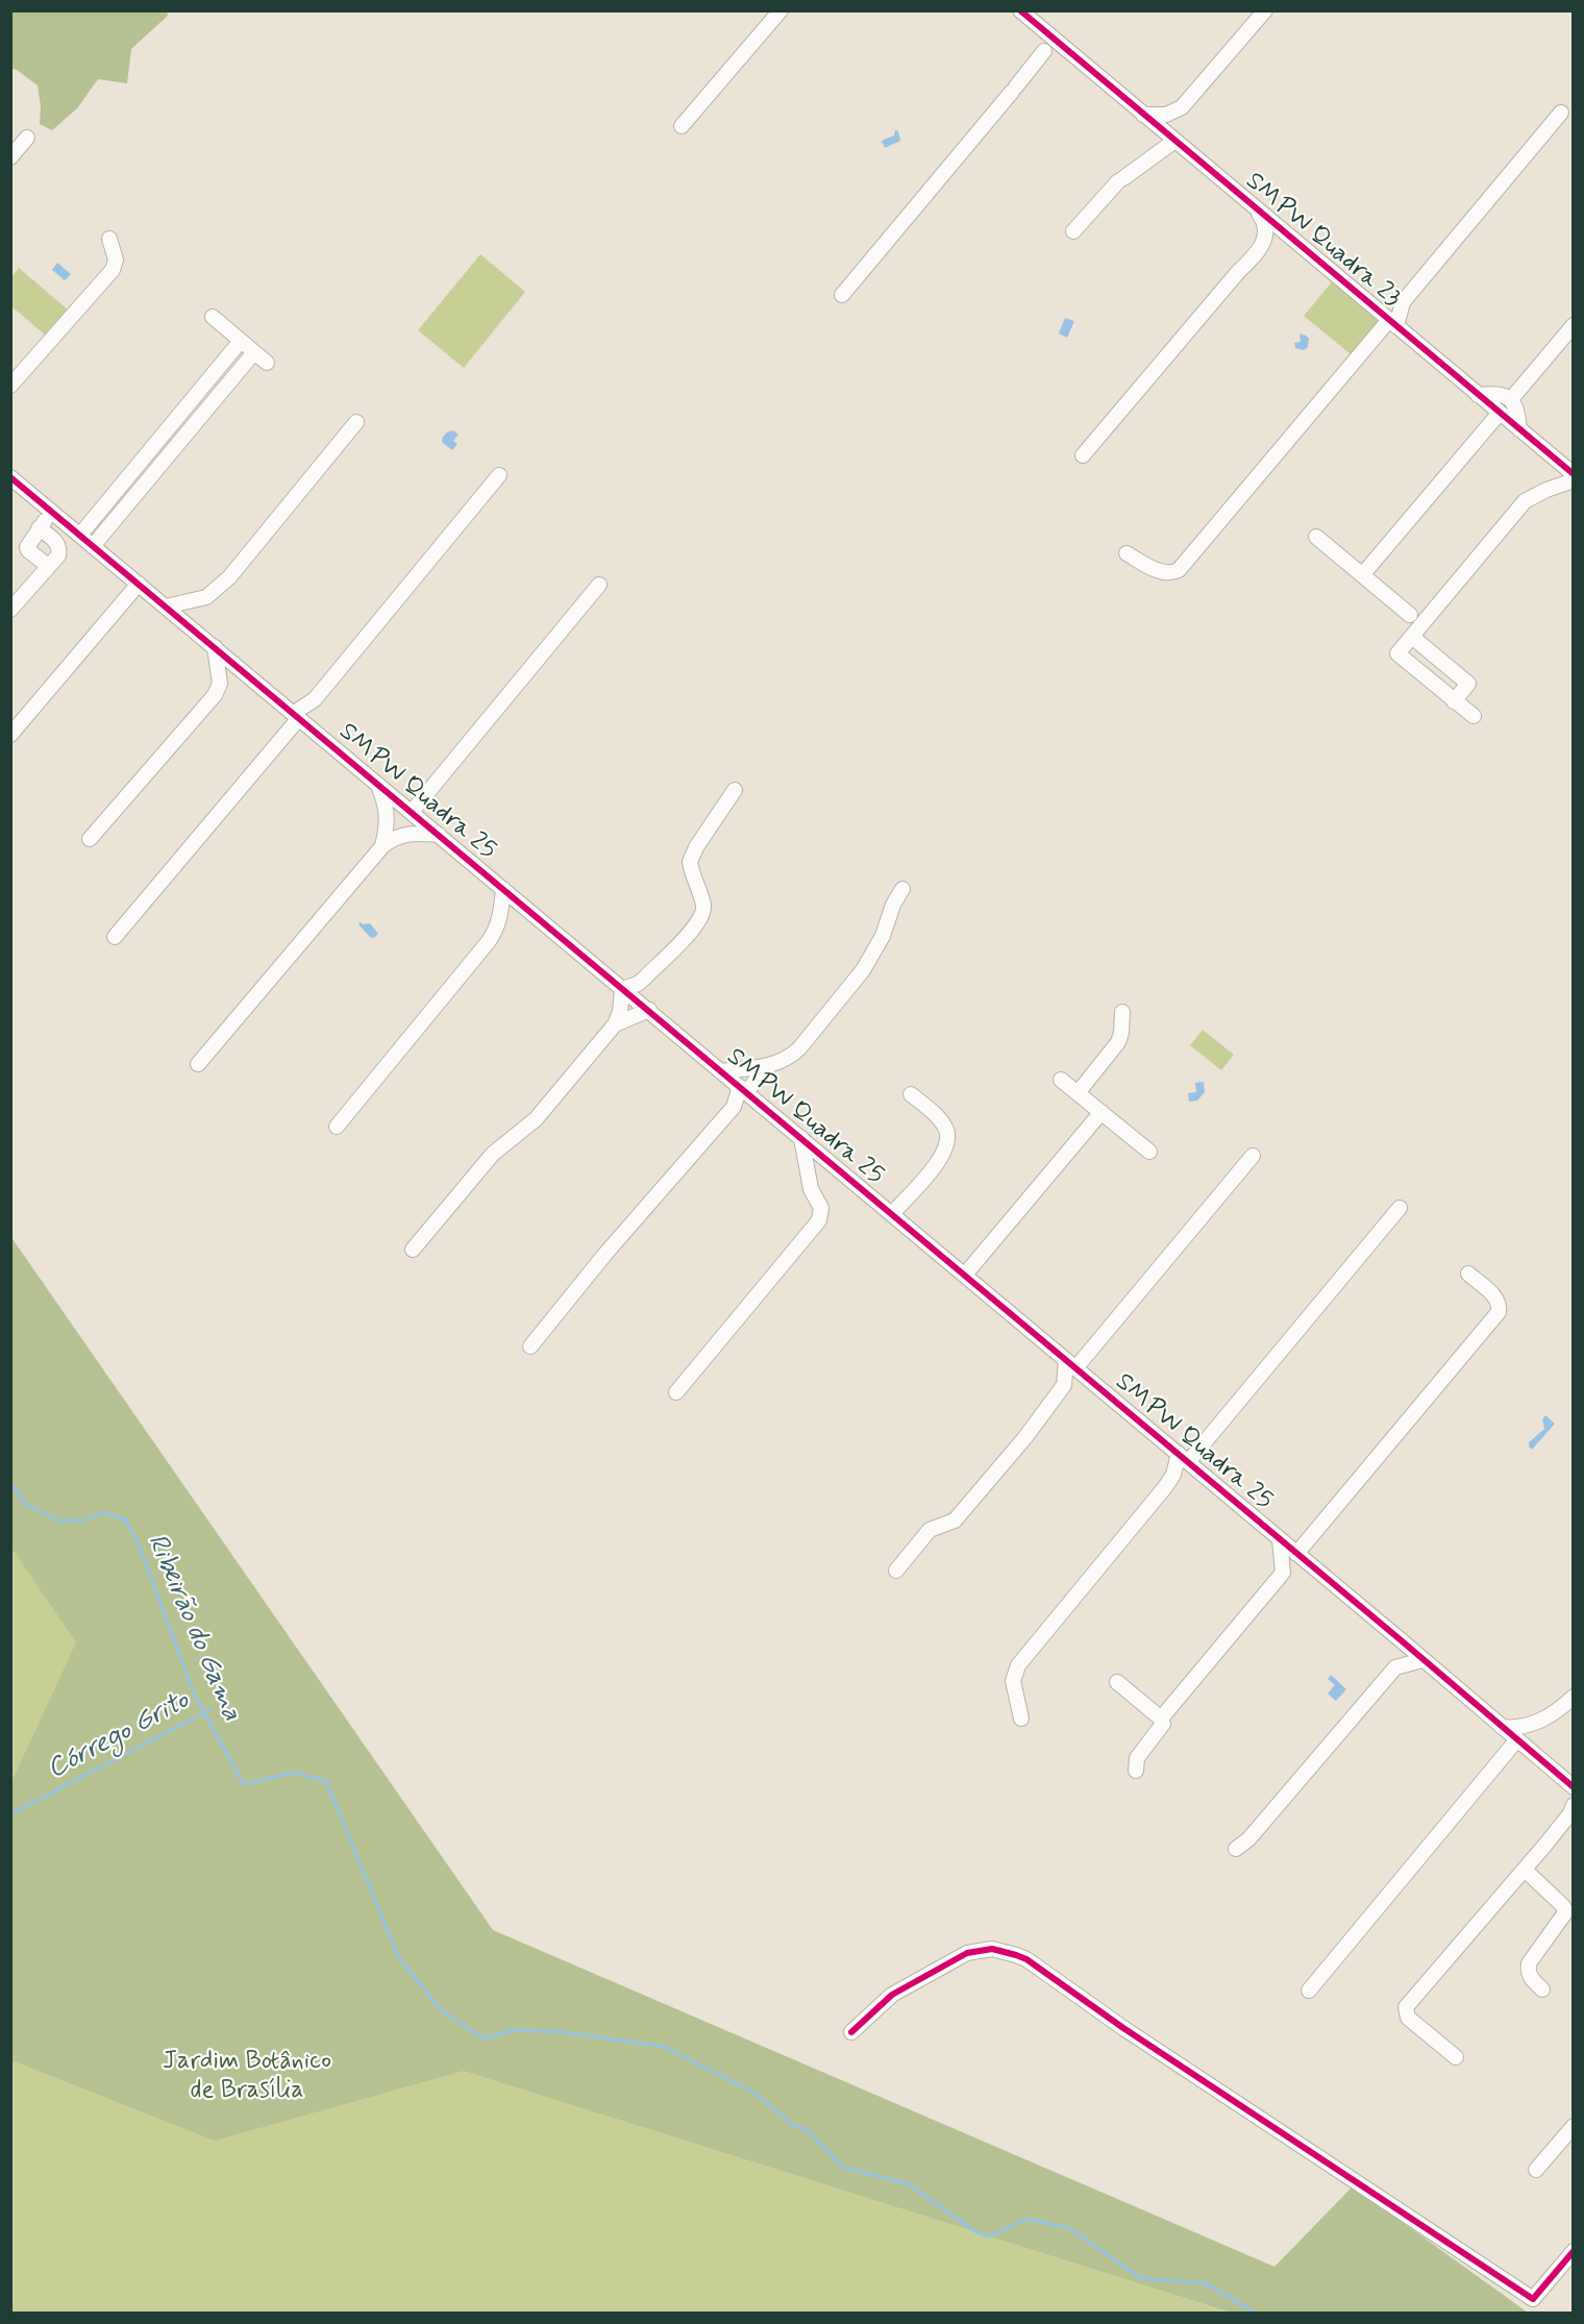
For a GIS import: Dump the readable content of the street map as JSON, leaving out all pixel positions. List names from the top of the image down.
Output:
{
  "streets": {
    "street": ["SMPW Quadra 23", "SMPW Quadra 25"]
  },
  "water": ["Ribeirão do Gama", "Córrego Grito"],
  "parks": ["Jardim Botânico de Brasília"]
}
